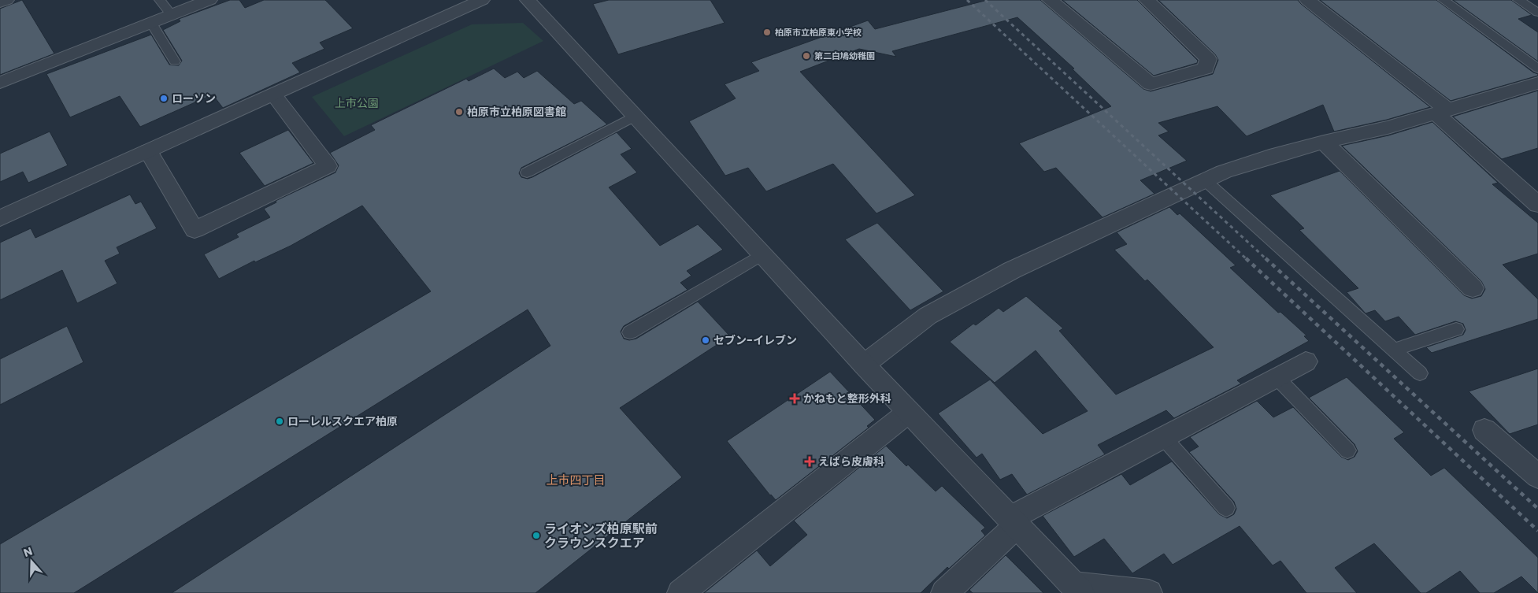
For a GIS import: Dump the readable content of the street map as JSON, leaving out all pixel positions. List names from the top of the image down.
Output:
{
  "districts": ["上市四丁目"],
  "parks": ["上市公園"],
  "places": {
    "other": [
      "柏原市立柏原東小学校",
      "第二白鳩幼稚園",
      "ローソン",
      "柏原市立柏原図書館",
      "セブン-イレブン",
      "ローレルスクエア柏原",
      "ライオンズ柏原駅前 クラウンスクエア"
    ],
    "health": ["かねもと整形外科", "えばら皮膚科"]
  },
  "north": "top"
}
